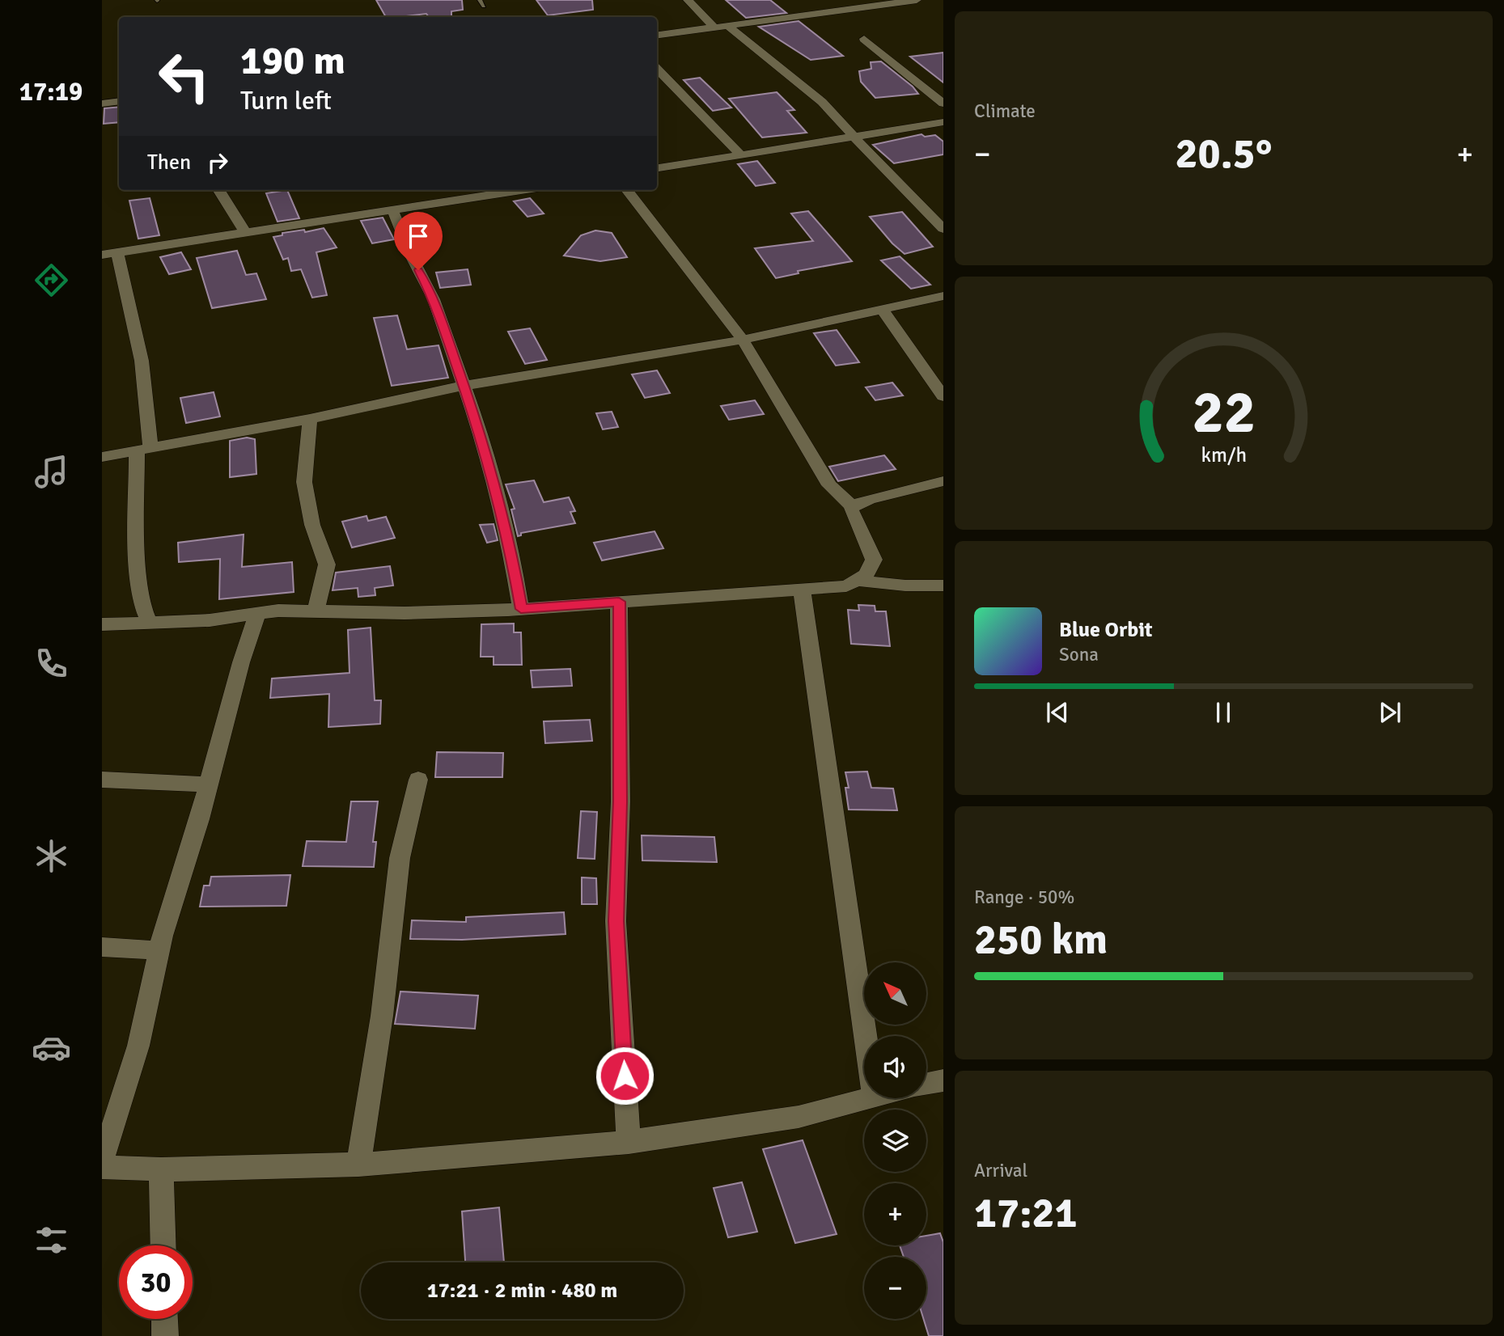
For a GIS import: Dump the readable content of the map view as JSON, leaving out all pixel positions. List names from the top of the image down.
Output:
{
  "north": "top left",
  "page": {
    "tabs": "17:19",
    "tile": [
      "Climate",
      ["Range · 50%", "250 km"],
      ["Arrival", "17:21"]
    ],
    "turn": ["190 m", "Turn left"],
    "heat": ["−", "20.5°", "+"],
    "then": "Then",
    "song": ["Blue Orbit", "Sona"],
    "map_buttons": ["+", "−"],
    "limit": "30",
    "trip": "17:21 · 2 min · 480 m",
    "gauge": ["22", "km/h"]
  }
}
